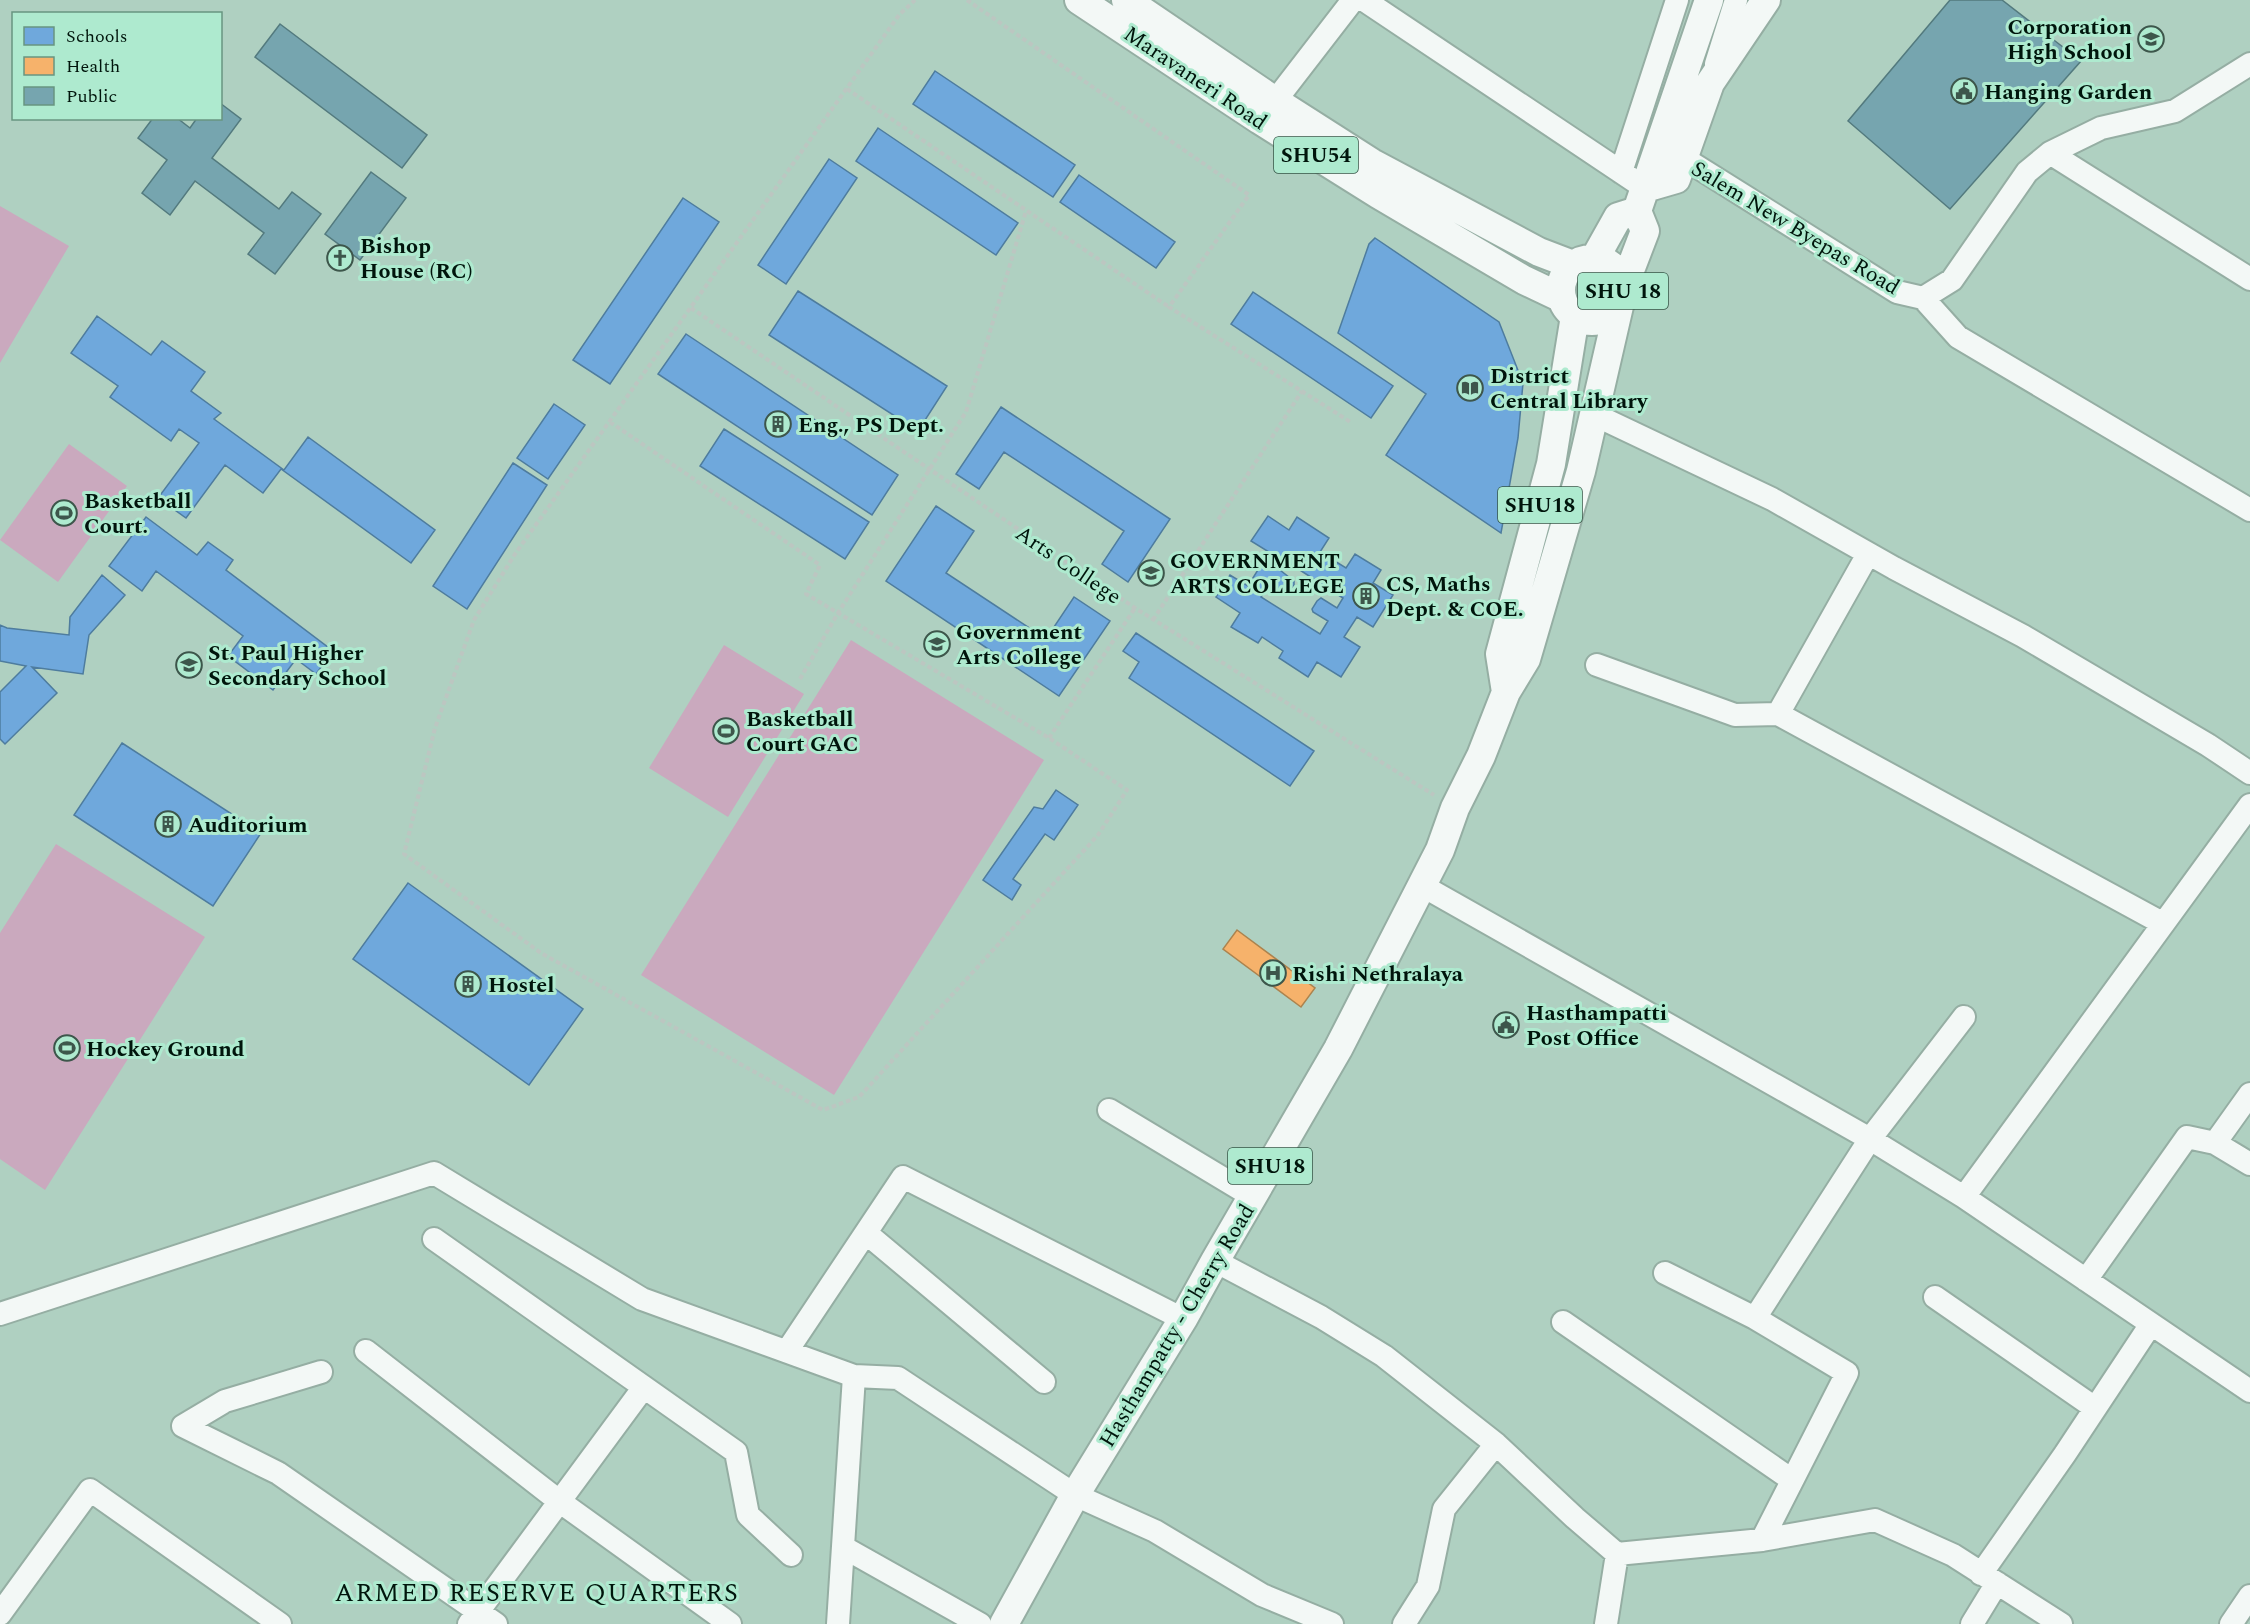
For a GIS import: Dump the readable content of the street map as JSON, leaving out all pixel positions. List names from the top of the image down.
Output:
{
  "streets": {
    "main road": [
      "Maravaneri Road",
      "SHU54",
      "SHU 18",
      "SHU18",
      "Hasthampatty - Cherry Road"
    ],
    "street": ["Salem New Byepas Road"],
    "path": ["Arts College"]
  },
  "crossings": [
    ["Maravaneri Road", "SHU 18"],
    ["Maravaneri Road", "SHU18"],
    ["Maravaneri Road", "Hasthampatty - Cherry Road"],
    ["SHU 18", "SHU18"],
    ["SHU 18", "Hasthampatty - Cherry Road"],
    ["SHU18", "Hasthampatty - Cherry Road"],
    ["Arts College", "Hasthampatty - Cherry Road"]
  ],
  "districts": ["ARMED RESERVE QUARTERS"],
  "places": {
    "school or university": [
      "Corporation High School",
      "GOVERNMENT ARTS COLLEGE",
      "Government Arts College",
      "St. Paul Higher Secondary School"
    ],
    "public building": ["Hanging Garden", "Hasthampatti Post Office"],
    "church": ["Bishop House (RC)"],
    "library": ["District Central Library"],
    "building": [
      "Eng., PS Dept.",
      "CS, Maths Dept. & COE.",
      "Auditorium",
      "Hostel"
    ],
    "sports": ["Basketball Court.", "Basketball Court GAC", "Hockey Ground"],
    "hospital": ["Rishi Nethralaya"]
  },
  "legend": ["Schools", "Health", "Public"]
}
